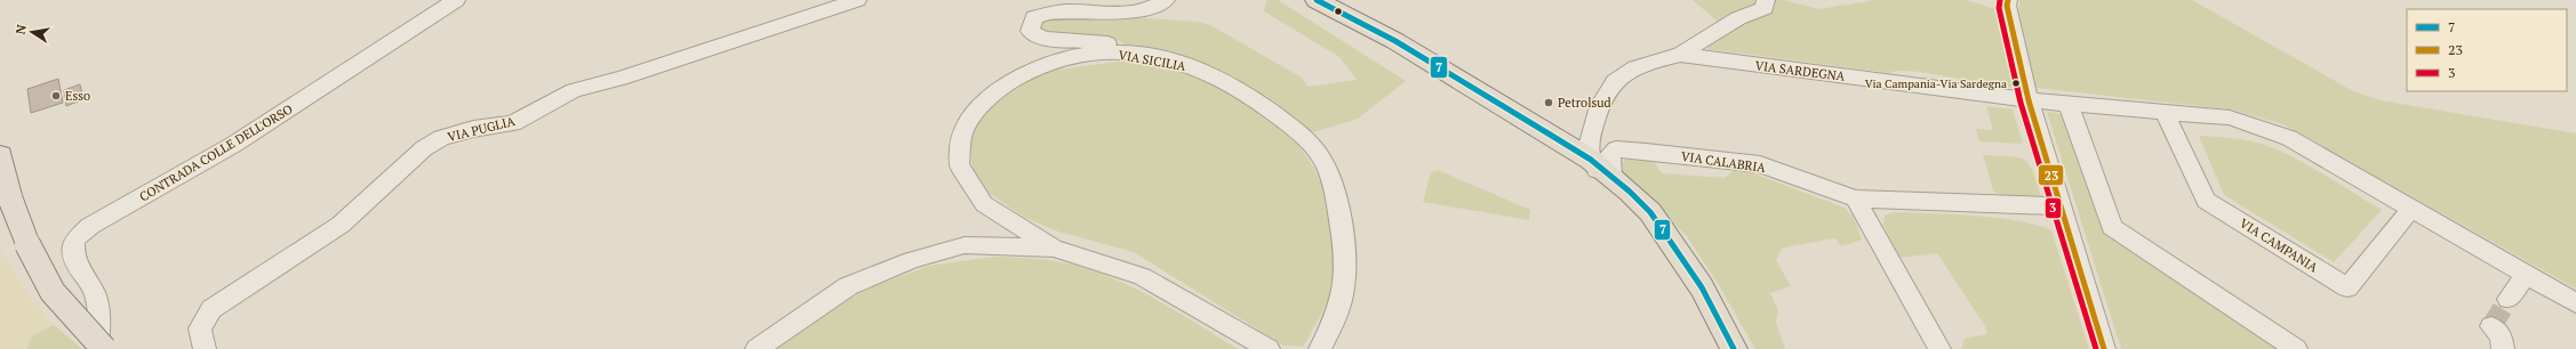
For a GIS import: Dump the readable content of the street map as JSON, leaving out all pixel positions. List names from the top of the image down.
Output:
{
  "streets": {
    "street": [
      "VIA SICILIA",
      "VIA SARDEGNA",
      "VIA PUGLIA",
      "CONTRADA COLLE DELL'ORSO",
      "VIA CALABRIA",
      "VIA CAMPANIA"
    ]
  },
  "crossings": [
    ["VIA SARDEGNA", "VIA CALABRIA"]
  ],
  "places": ["Via Campania-Via Sardegna", "Esso", "Petrolsud"],
  "lines": ["transit line 7", "transit line 23", "transit line 3"],
  "legend": ["7", "23", "3"],
  "north": "left"
}
